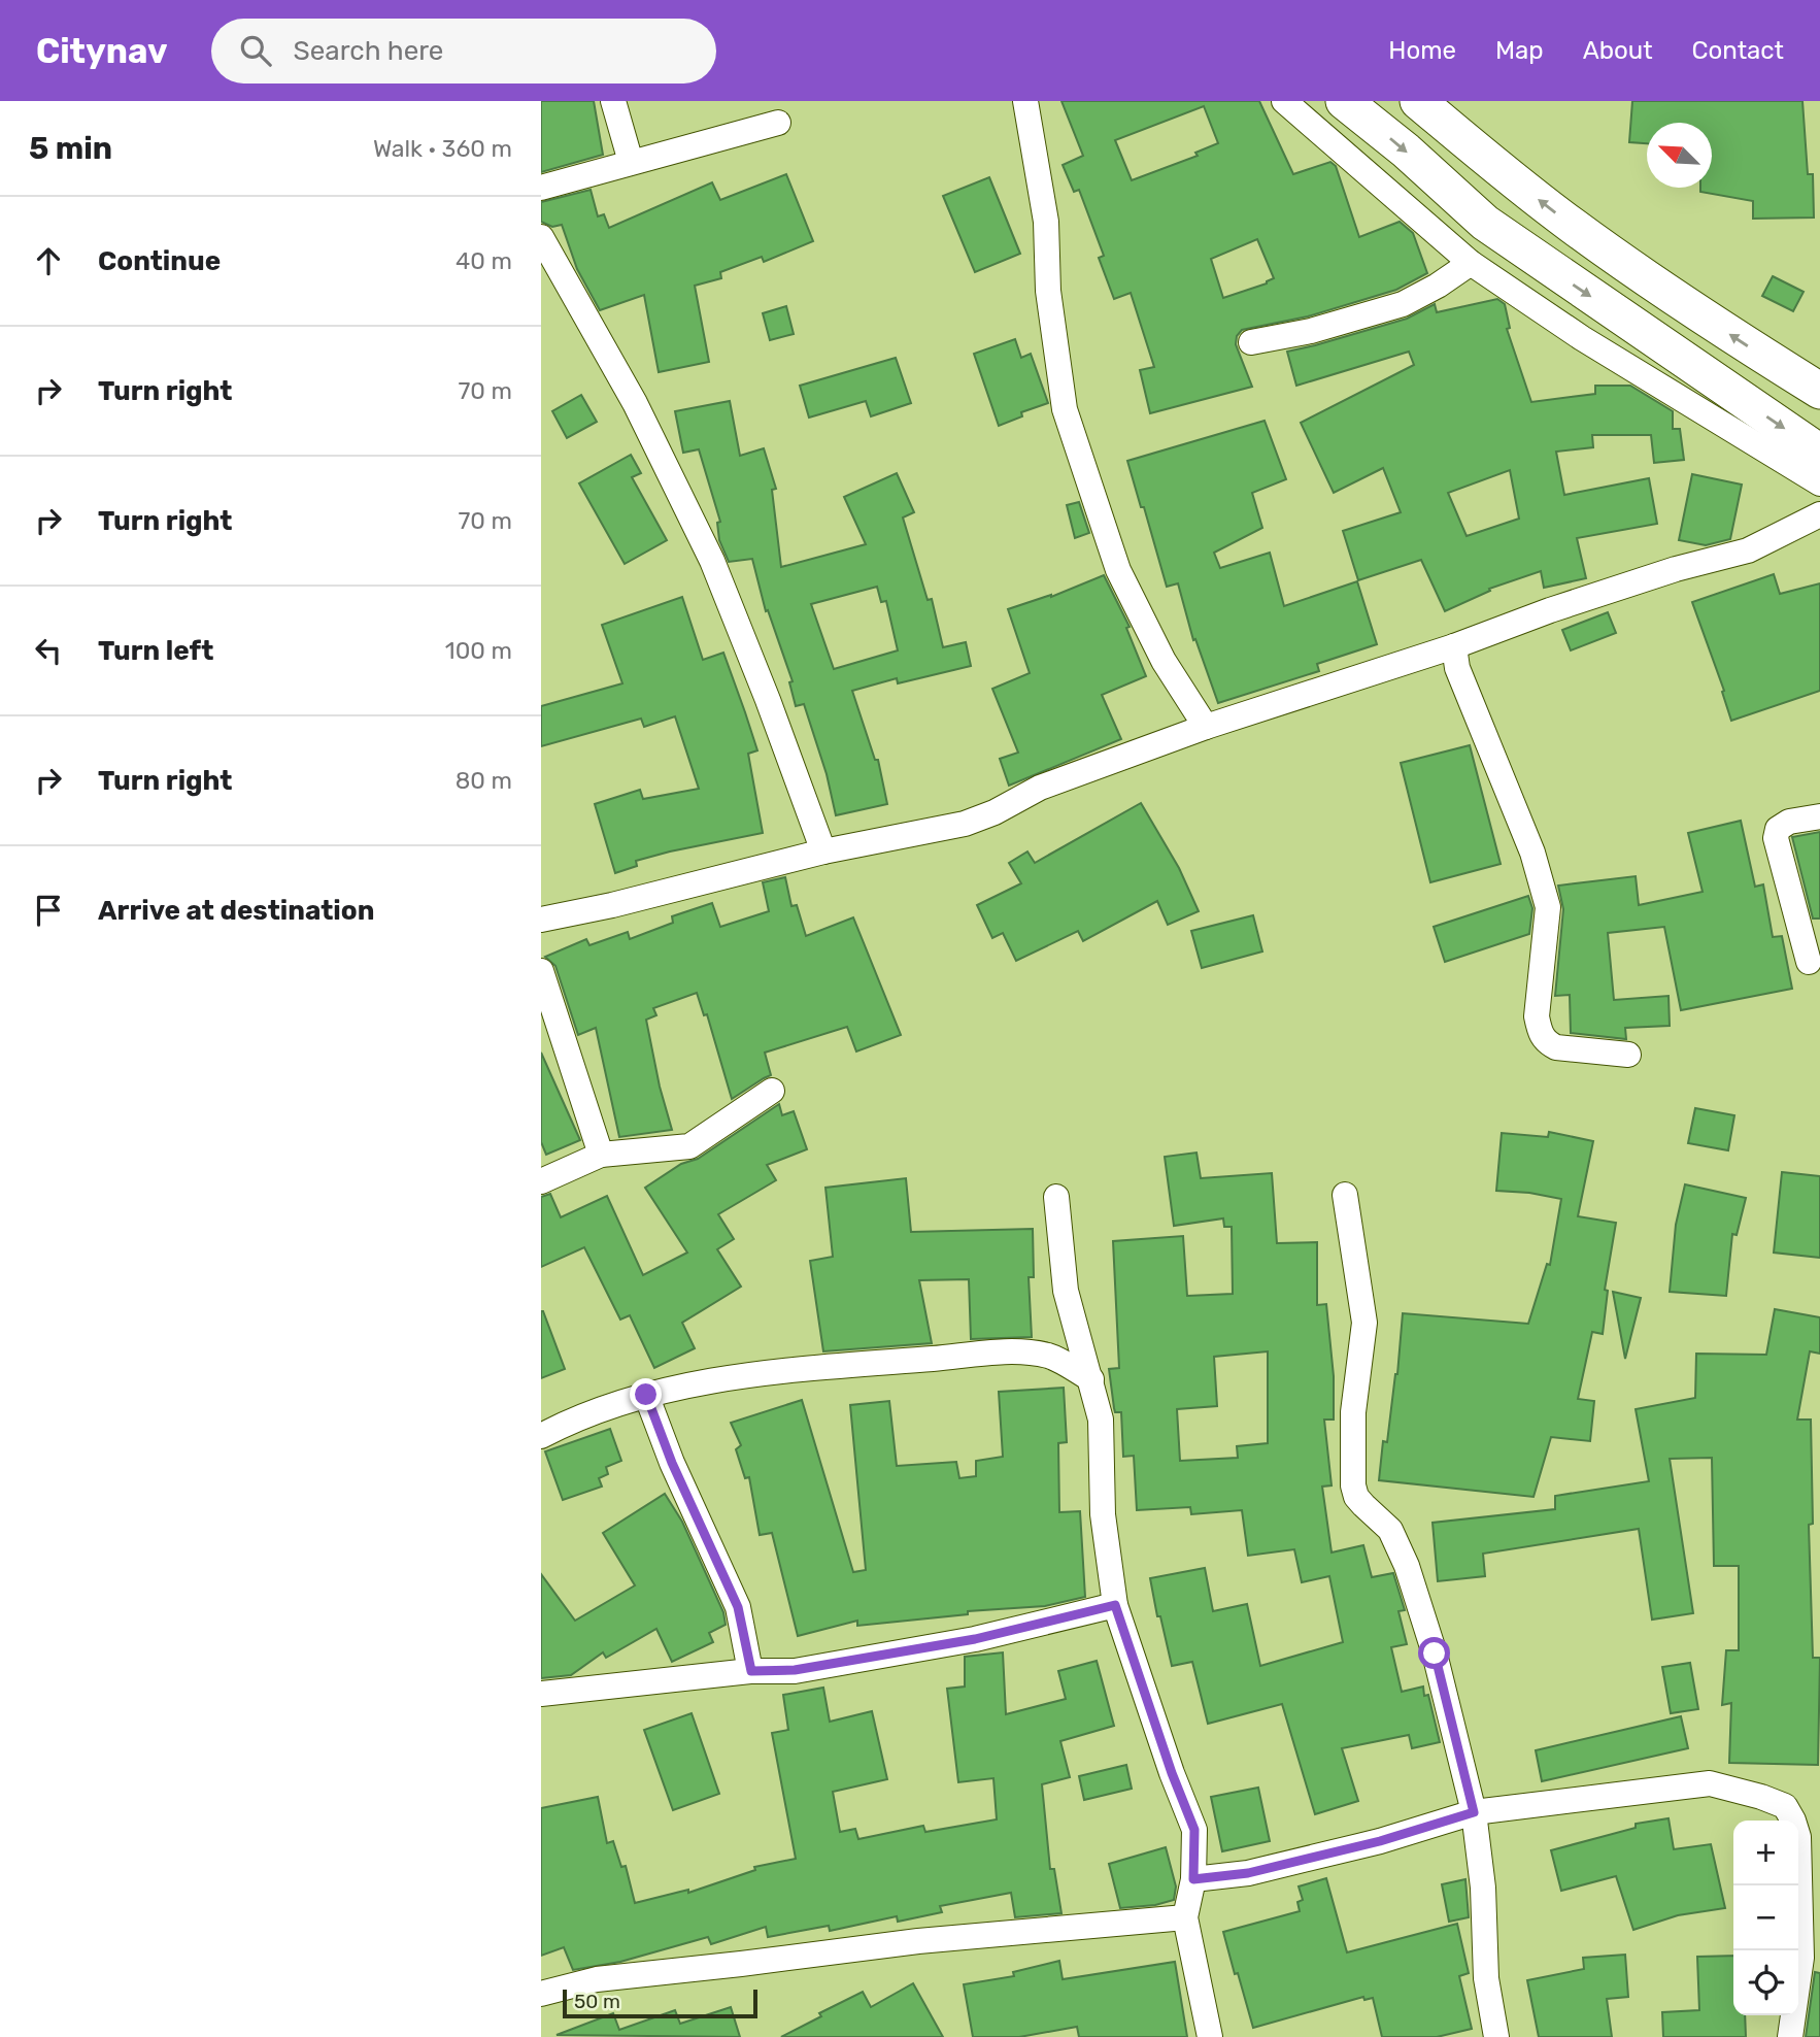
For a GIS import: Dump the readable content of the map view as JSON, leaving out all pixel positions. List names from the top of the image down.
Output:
{
  "scale_bar": "50 m",
  "north": "top left",
  "page": {
    "header": "Citynav",
    "search": "Search here",
    "nav": [
      "Home",
      "Map",
      "About",
      "Contact"
    ],
    "heading": ["5 min", "Walk · 360 m"],
    "list": [
      ["Continue", "40 m"],
      ["Turn right", "70 m"],
      ["Turn right", "70 m"],
      ["Turn left", "100 m"],
      ["Turn right", "80 m"],
      "Arrive at destination"
    ],
    "map_buttons": ["+", "−"],
    "scale": "50 m"
  }
}
